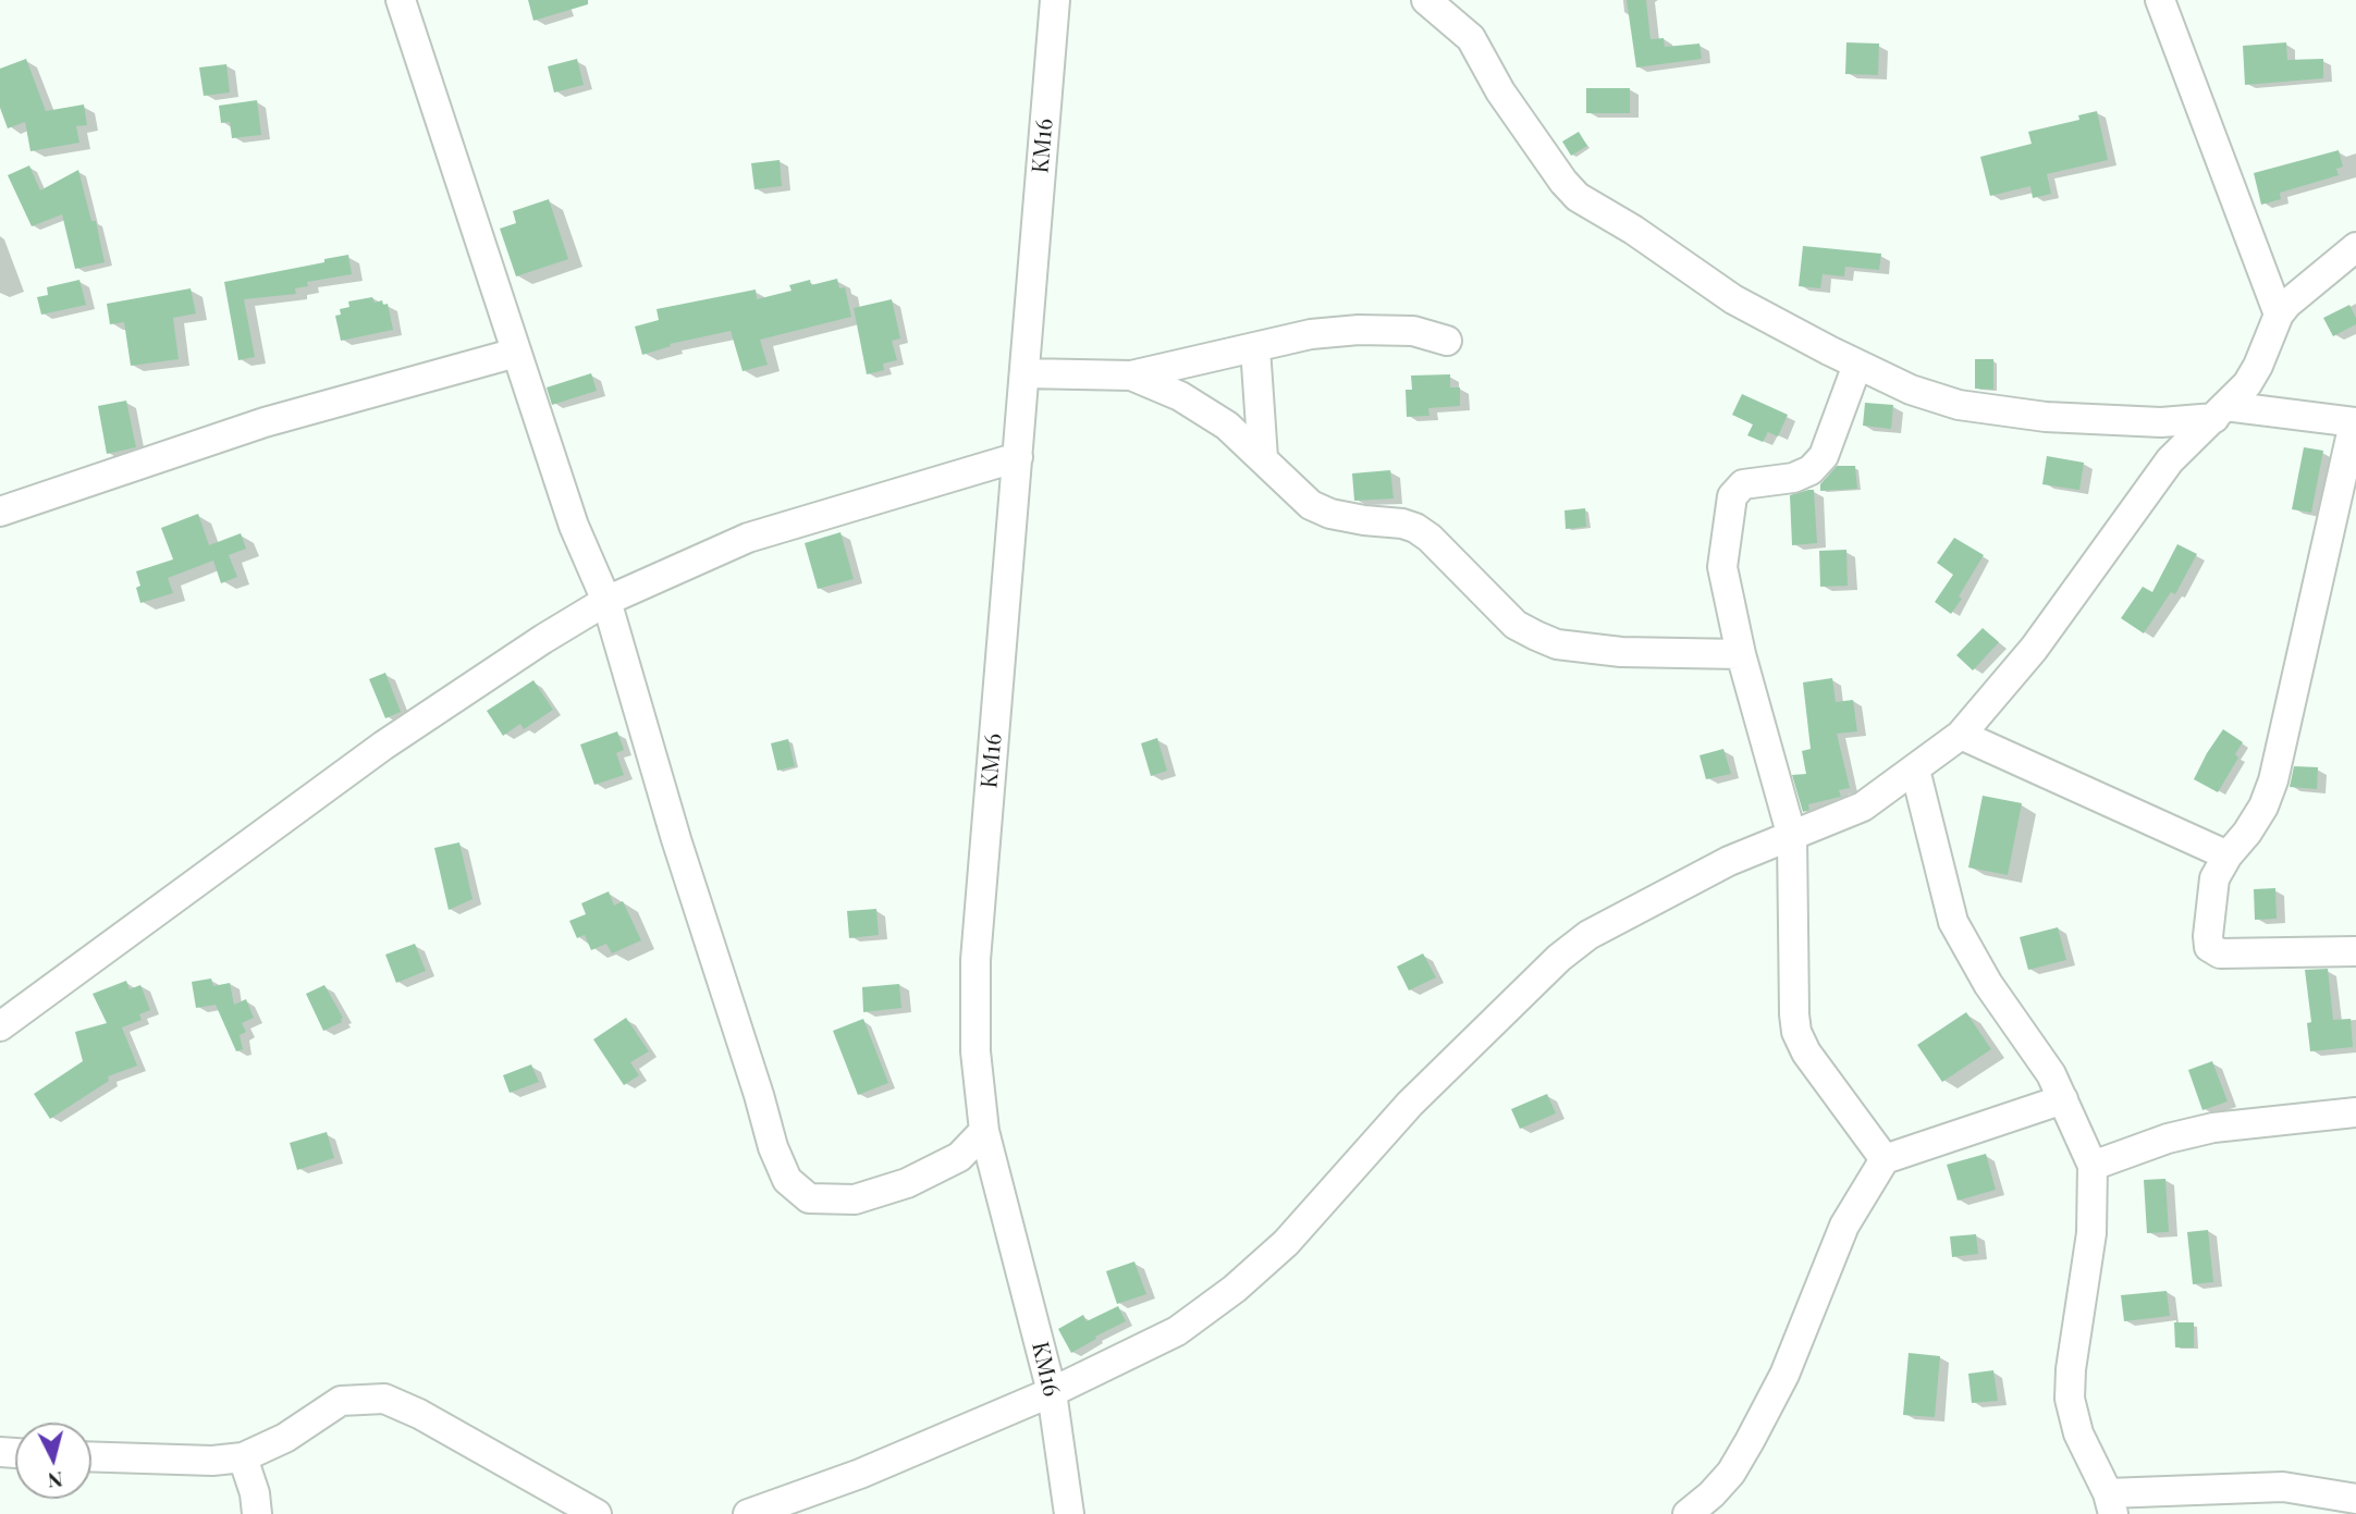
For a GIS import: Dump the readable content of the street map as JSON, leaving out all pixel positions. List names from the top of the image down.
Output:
{
  "streets": {
    "street": ["KM16"]
  },
  "north": "bottom"
}
